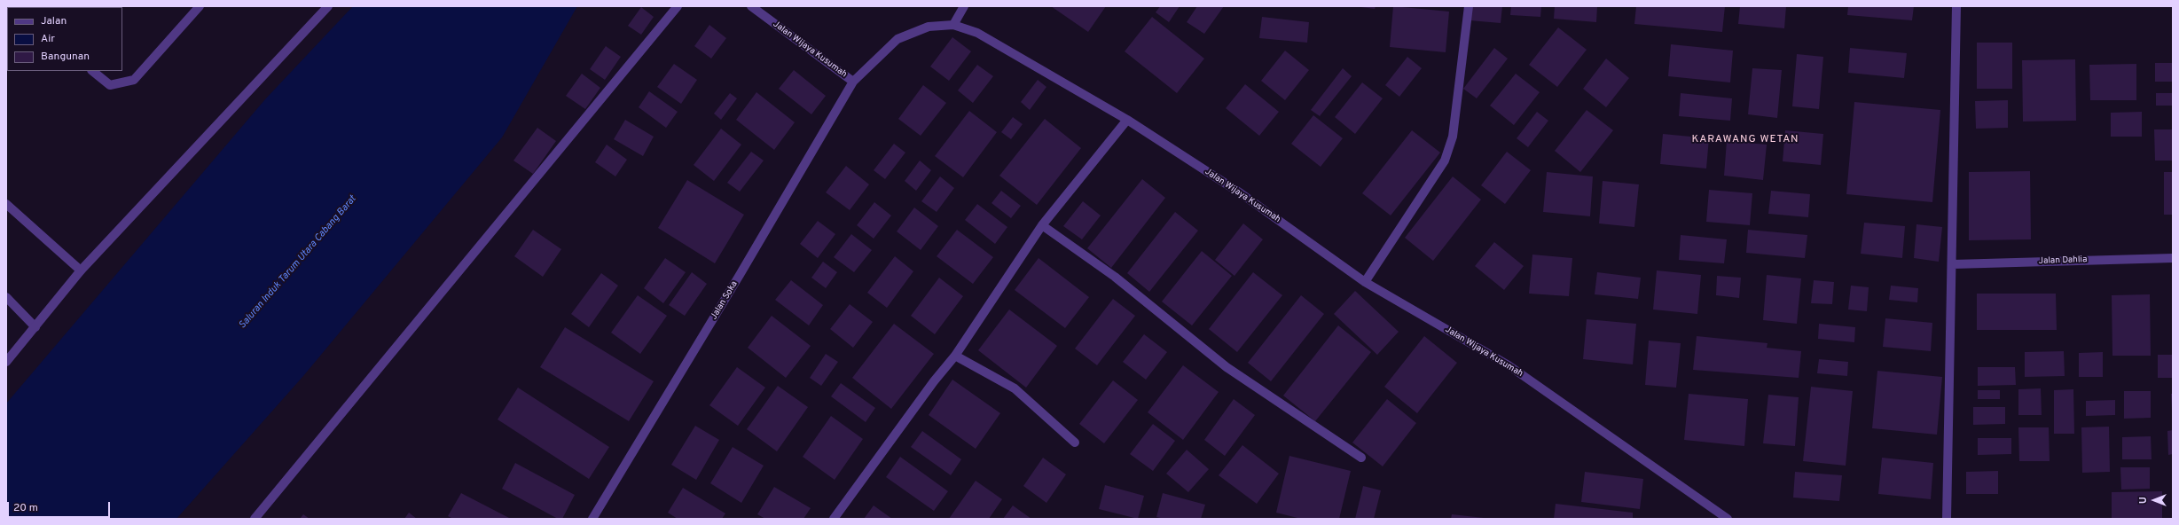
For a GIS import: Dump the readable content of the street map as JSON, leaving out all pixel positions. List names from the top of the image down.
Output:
{
  "streets": {
    "street": ["Jalan Wijaya Kusumah", "Jalan Dahlia", "Jalan Soka"]
  },
  "crossings": [
    ["Jalan Wijaya Kusumah", "Jalan Soka"]
  ],
  "districts": ["KARAWANG WETAN"],
  "water": ["Saluran Induk Tarum Utara Cabang Barat"],
  "legend": ["Jalan", "Air", "Bangunan"],
  "scale_bar": "20 m",
  "north": "left"
}
